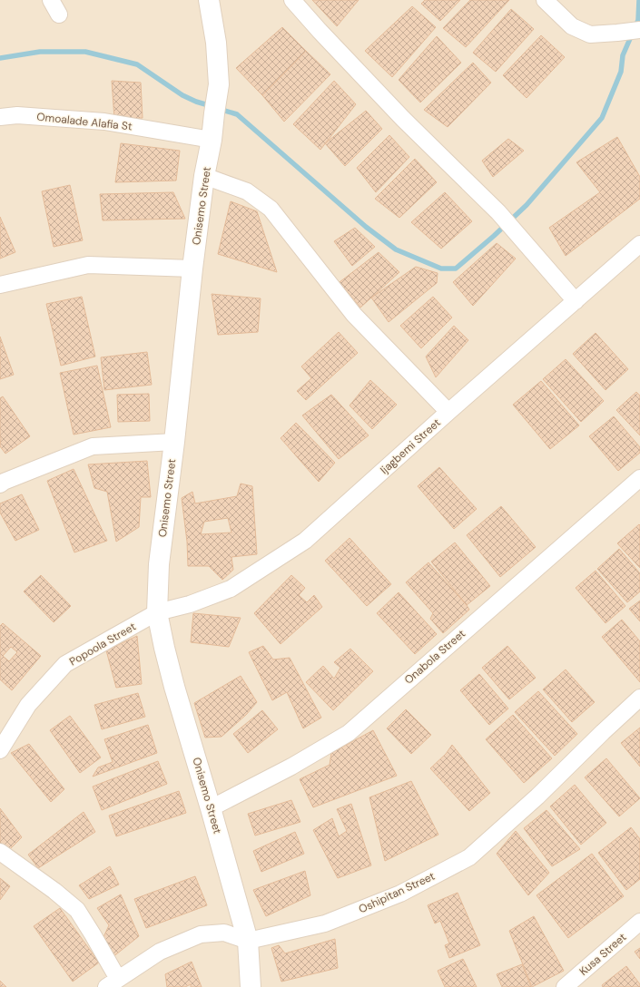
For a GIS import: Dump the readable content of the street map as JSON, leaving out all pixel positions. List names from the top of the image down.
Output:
{
  "streets": {
    "street": [
      "Omoalade Alafia St",
      "Onisemo Street",
      "Ijagbemi Street",
      "Popoola Street",
      "Onabola Street",
      "Oshipitan Street",
      "Kusa Street"
    ]
  },
  "crossings": [
    ["Omoalade Alafia St", "Onisemo Street"],
    ["Onisemo Street", "Ijagbemi Street"],
    ["Onisemo Street", "Popoola Street"],
    ["Onisemo Street", "Onabola Street"],
    ["Onisemo Street", "Oshipitan Street"],
    ["Ijagbemi Street", "Popoola Street"]
  ]
}
